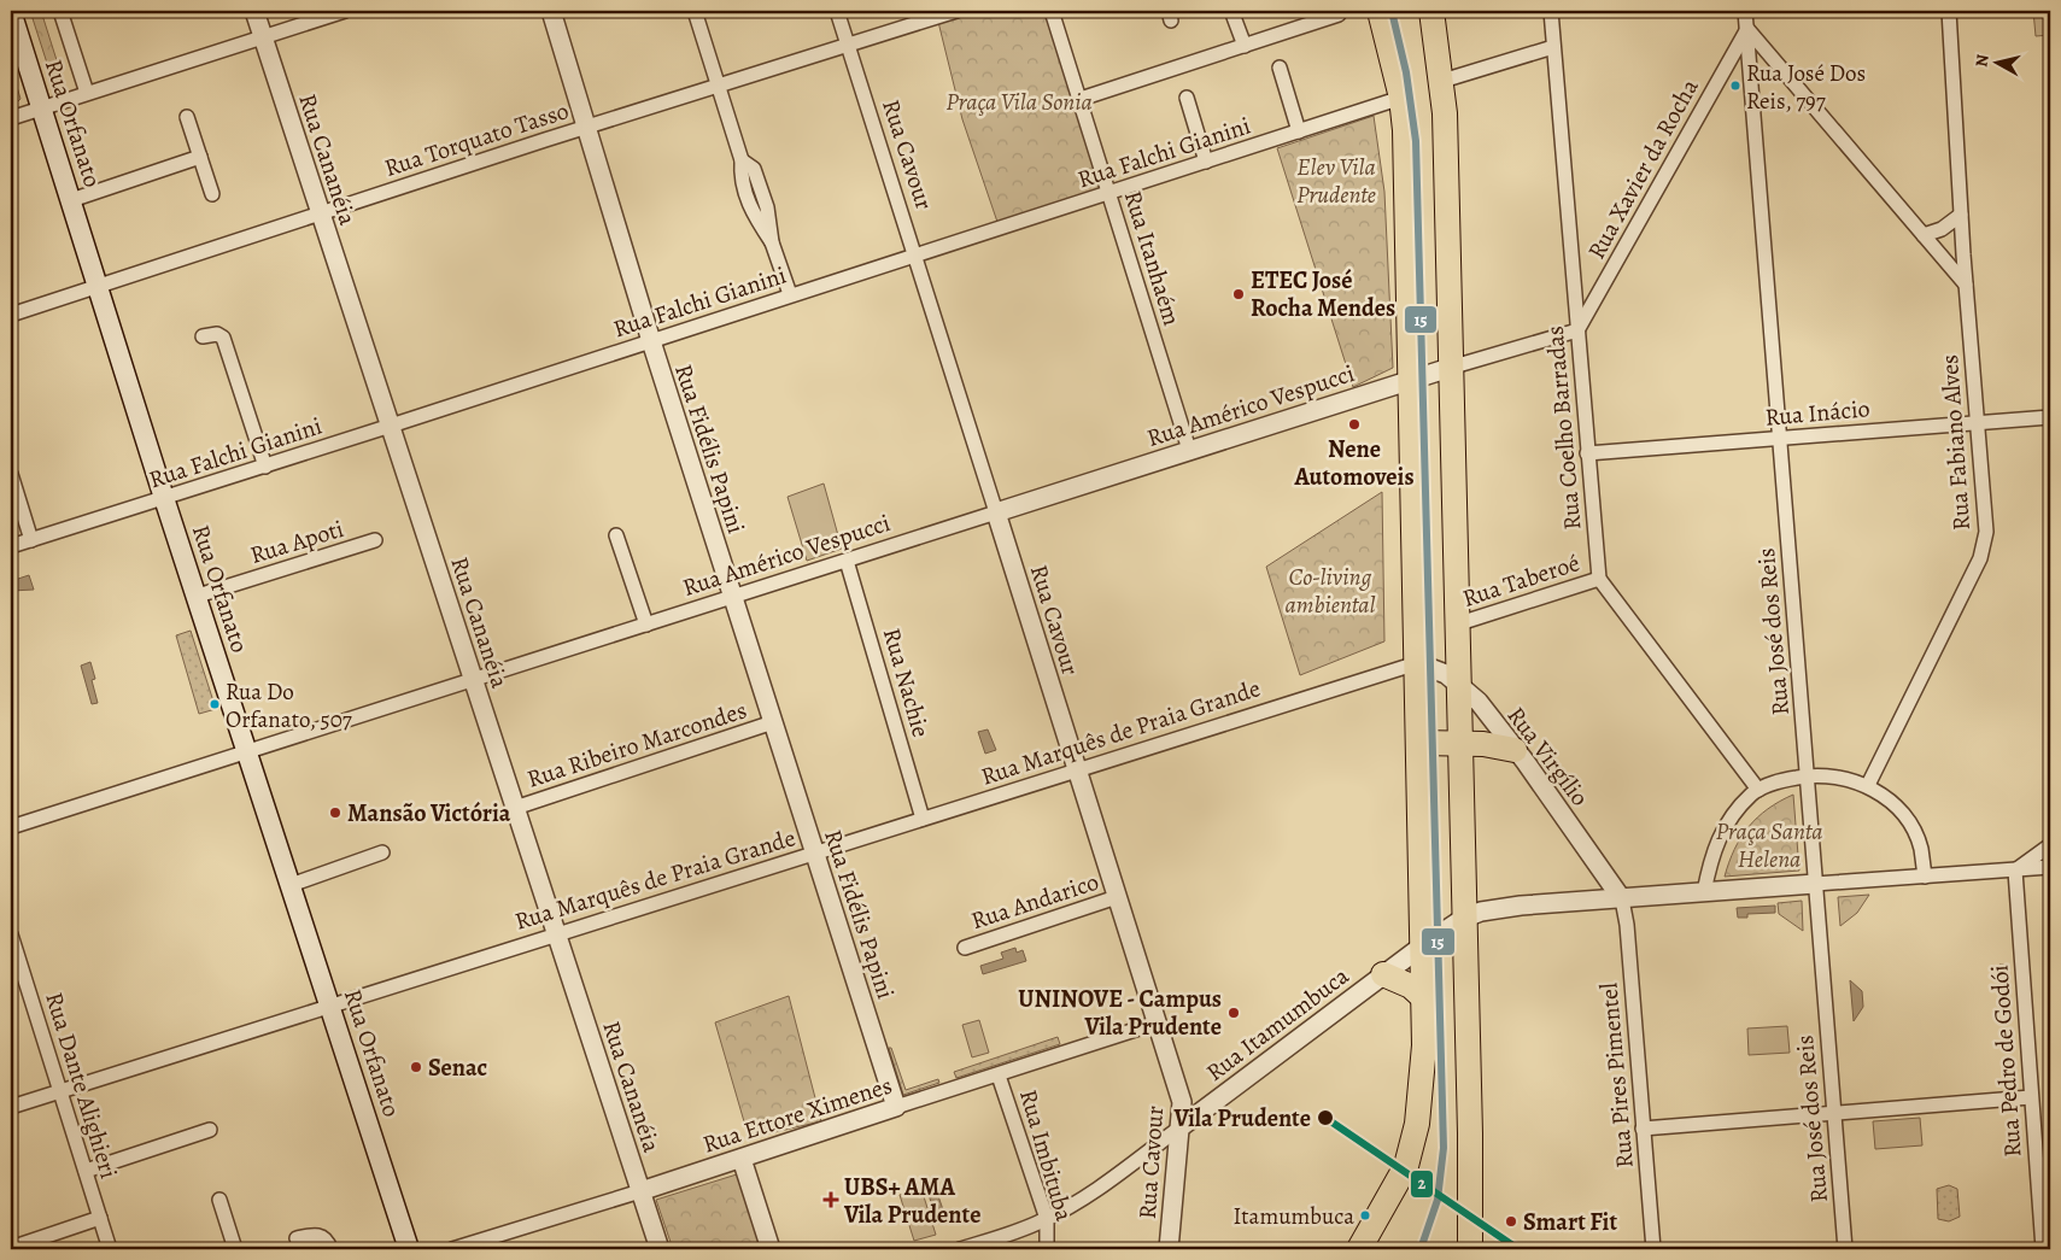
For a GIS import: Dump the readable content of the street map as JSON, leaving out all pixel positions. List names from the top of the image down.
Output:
{
  "streets": {
    "main road": ["Rua Orfanato"],
    "street": [
      "Rua Torquato Tasso",
      "Rua Falchi Gianini",
      "Rua Cavour",
      "Rua Cananéia",
      "Rua Xavier da Rocha",
      "Rua Itanhaém",
      "Rua Américo Vespucci",
      "Rua Inácio",
      "Rua Coelho Barradas",
      "Rua Fabiano Alves",
      "Rua Fidélis Papini",
      "Rua Apoti",
      "Rua Taberoé",
      "Rua José dos Reis",
      "Rua Nachie",
      "Rua Marquês de Praia Grande",
      "Rua Ribeiro Marcondes",
      "Rua Virgílio",
      "Rua Andarico",
      "Rua Itamumbuca",
      "Rua Pedro de Godói",
      "Rua Pires Pimentel",
      "Rua Dante Alighieri",
      "Rua Ettore Ximenes",
      "Rua Imbituba"
    ]
  },
  "crossings": [
    ["Rua Orfanato", "Rua Torquato Tasso"],
    ["Rua Orfanato", "Rua Falchi Gianini"],
    ["Rua Orfanato", "Rua Américo Vespucci"],
    ["Rua Orfanato", "Rua Apoti"],
    ["Rua Orfanato", "Rua Marquês de Praia Grande"],
    ["Rua Torquato Tasso", "Rua Cavour"],
    ["Rua Torquato Tasso", "Rua Cananéia"],
    ["Rua Torquato Tasso", "Rua Fidélis Papini"],
    ["Rua Falchi Gianini", "Rua Cavour"],
    ["Rua Falchi Gianini", "Rua Cananéia"],
    ["Rua Falchi Gianini", "Rua Itanhaém"],
    ["Rua Falchi Gianini", "Rua Fidélis Papini"],
    ["Rua Cavour", "Rua Américo Vespucci"],
    ["Rua Cavour", "Rua Marquês de Praia Grande"],
    ["Rua Cavour", "Rua Andarico"],
    ["Rua Cavour", "Rua Itamumbuca"],
    ["Rua Cavour", "Rua Ettore Ximenes"],
    ["Rua Cananéia", "Rua Américo Vespucci"],
    ["Rua Cananéia", "Rua Marquês de Praia Grande"],
    ["Rua Cananéia", "Rua Ribeiro Marcondes"],
    ["Rua Cananéia", "Rua Ettore Ximenes"],
    ["Rua Xavier da Rocha", "Rua Américo Vespucci"],
    ["Rua Xavier da Rocha", "Rua Coelho Barradas"],
    ["Rua Xavier da Rocha", "Rua José dos Reis"],
    ["Rua Itanhaém", "Rua Américo Vespucci"],
    ["Rua Américo Vespucci", "Rua Coelho Barradas"],
    ["Rua Américo Vespucci", "Rua Fidélis Papini"],
    ["Rua Américo Vespucci", "Rua Nachie"],
    ["Rua Inácio", "Rua Coelho Barradas"],
    ["Rua Inácio", "Rua Fabiano Alves"],
    ["Rua Inácio", "Rua José dos Reis"],
    ["Rua Coelho Barradas", "Rua Taberoé"],
    ["Rua Fidélis Papini", "Rua Marquês de Praia Grande"],
    ["Rua Fidélis Papini", "Rua Ribeiro Marcondes"],
    ["Rua Fidélis Papini", "Rua Ettore Ximenes"],
    ["Rua José dos Reis", "Rua Itamumbuca"],
    ["Rua Nachie", "Rua Marquês de Praia Grande"],
    ["Rua Marquês de Praia Grande", "Rua Virgílio"],
    ["Rua Marquês de Praia Grande", "Rua Dante Alighieri"],
    ["Rua Virgílio", "Rua Itamumbuca"],
    ["Rua Virgílio", "Rua Pires Pimentel"],
    ["Rua Itamumbuca", "Rua Pires Pimentel"],
    ["Rua Itamumbuca", "Rua Imbituba"],
    ["Rua Ettore Ximenes", "Rua Imbituba"]
  ],
  "parks": [
    "Praça Vila Sonia",
    "Elev Vila Prudente",
    "Co-living ambiental",
    "Praça Santa Helena"
  ],
  "places": {
    "other": [
      "Rua José Dos Reis, 797",
      "ETEC José Rocha Mendes",
      "Nene Automoveis",
      "Rua Do Orfanato, 507",
      "Mansão Victória",
      "UNINOVE - Campus Vila Prudente",
      "Senac",
      "Vila Prudente",
      "Itamumbuca",
      "Smart Fit"
    ],
    "health": ["UBS+ AMA Vila Prudente"]
  },
  "lines": ["transit line 15", "transit line 2"],
  "north": "left"
}
